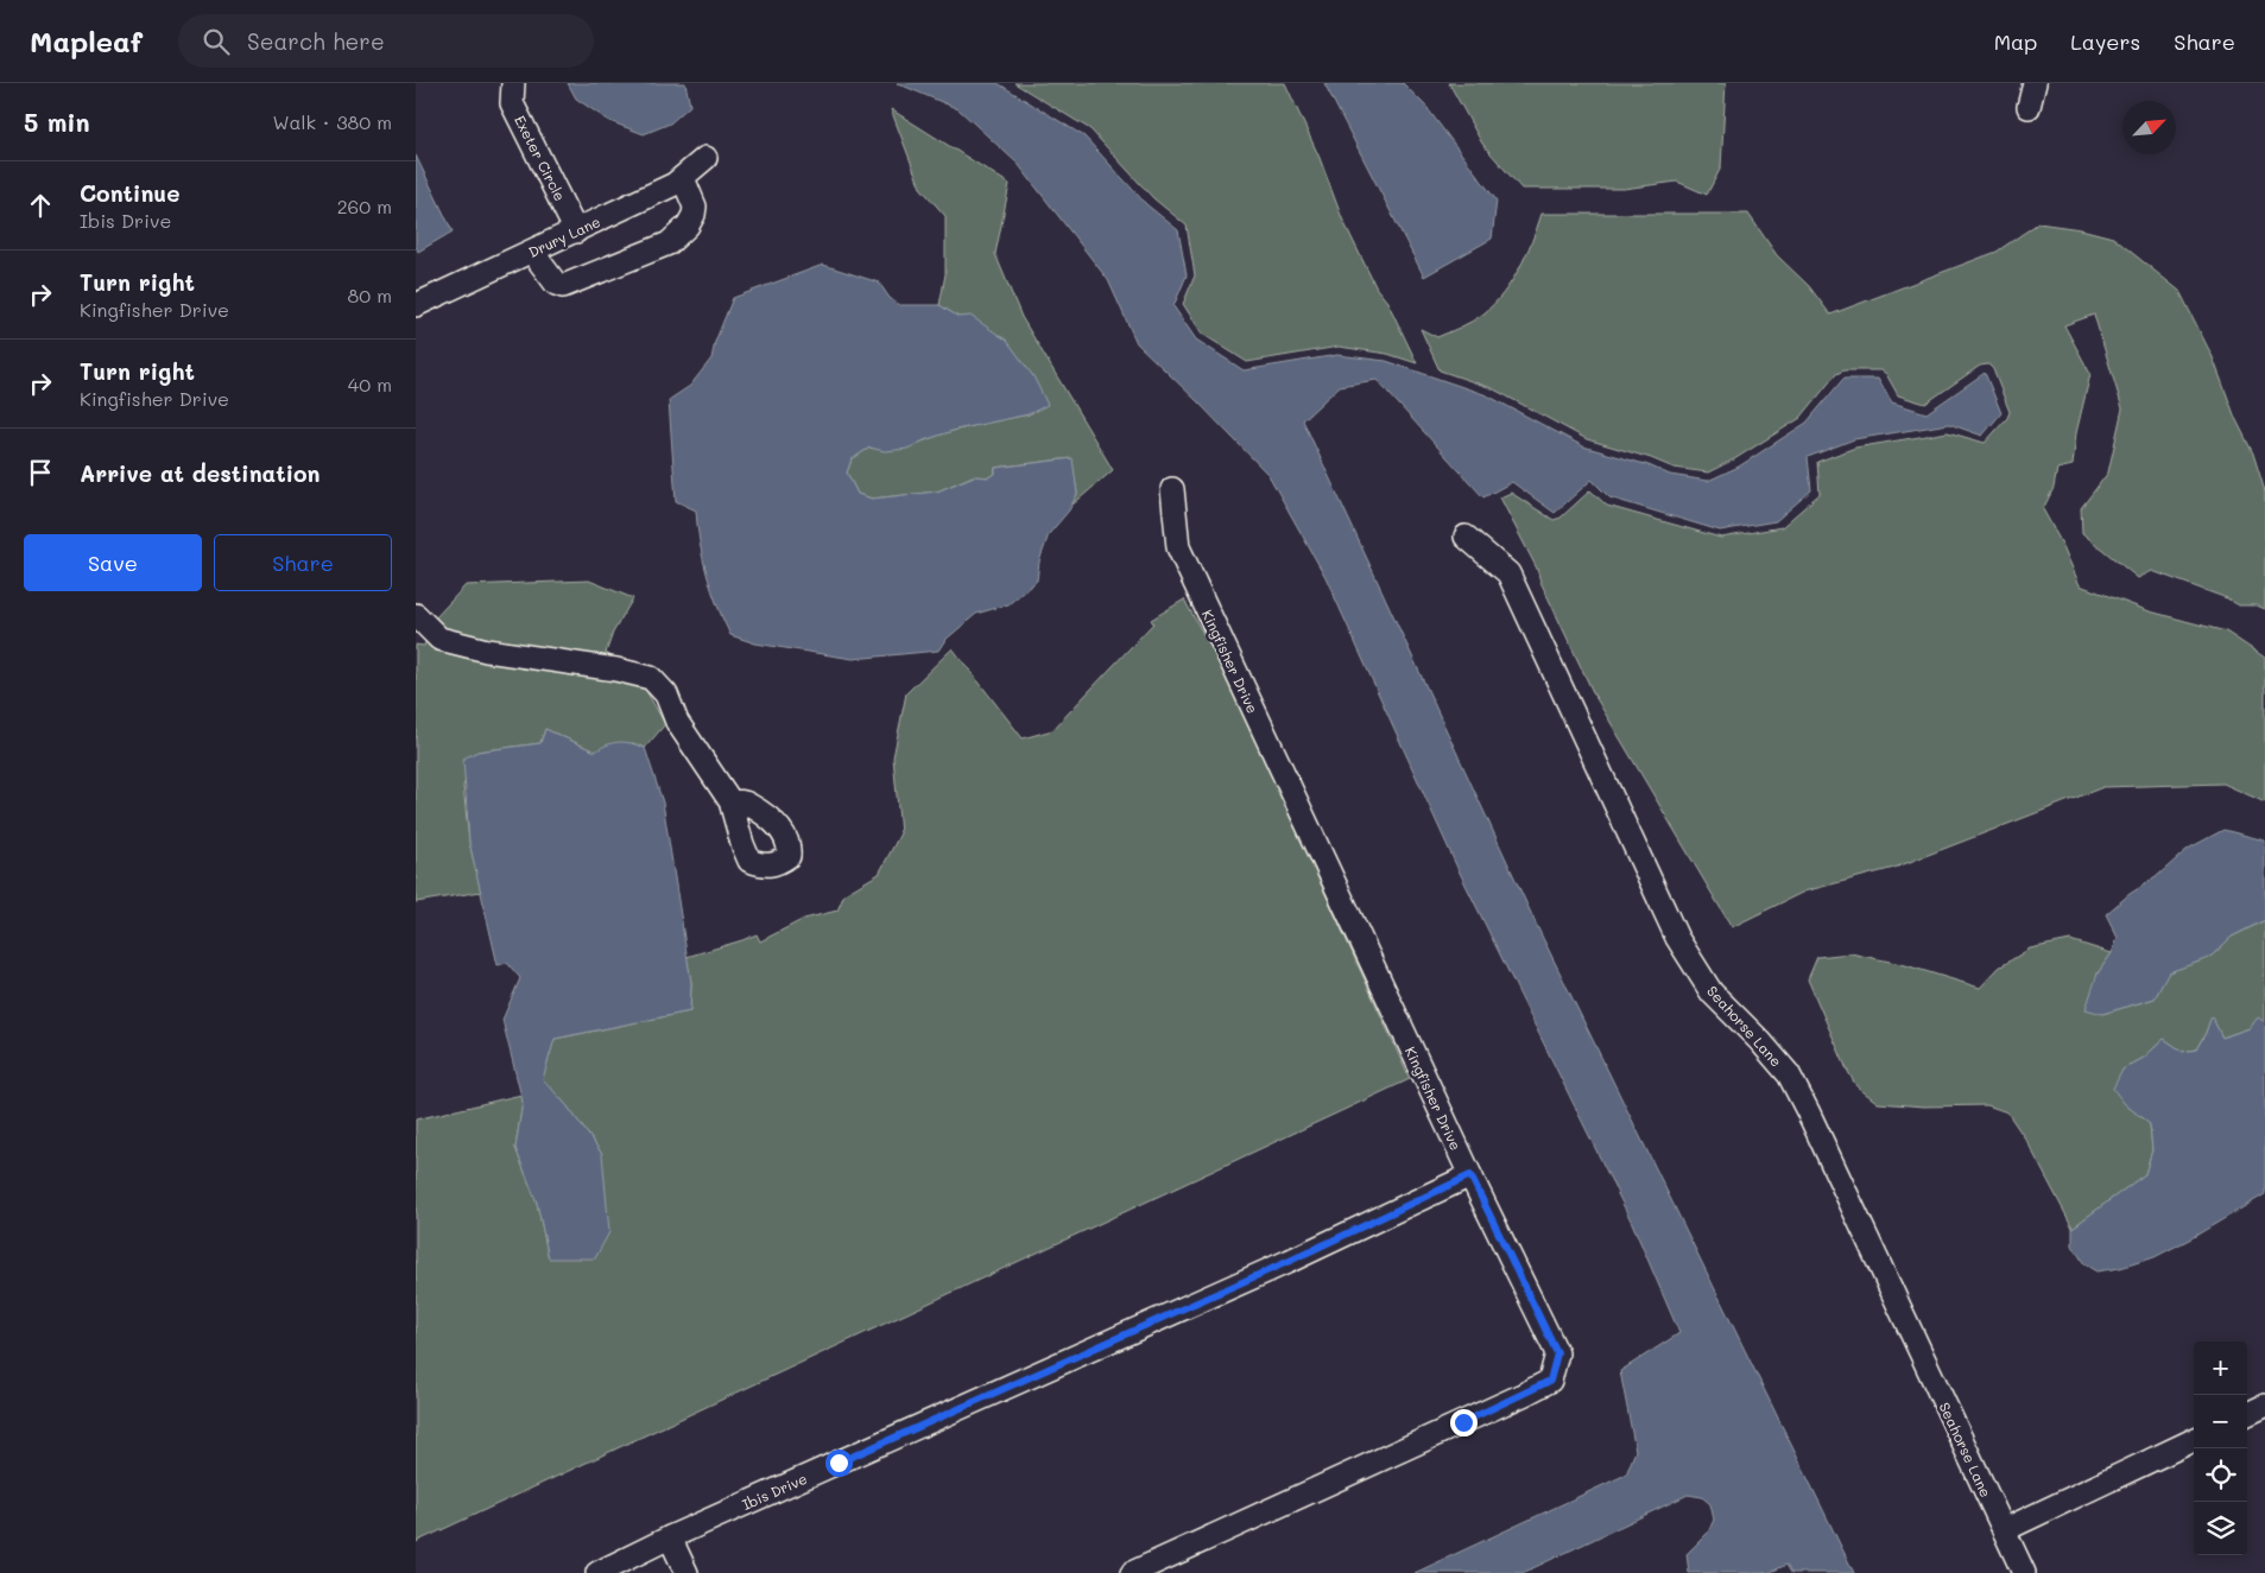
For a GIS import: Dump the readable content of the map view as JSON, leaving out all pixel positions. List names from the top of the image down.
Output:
{
  "streets": {
    "street": [
      "Exeter Circle",
      "Drury Lane",
      "Kingfisher Drive",
      "Seahorse Lane",
      "Ibis Drive"
    ]
  },
  "crossings": [
    ["Exeter Circle", "Drury Lane"],
    ["Kingfisher Drive", "Ibis Drive"]
  ],
  "north": "top right",
  "page": {
    "header": "Mapleaf",
    "search": "Search here",
    "nav": ["Map", "Layers", "Share"],
    "heading": ["5 min", "Walk · 380 m"],
    "list": [
      ["Continue", "Ibis Drive", "260 m"],
      ["Turn right", "Kingfisher Drive", "80 m"],
      ["Turn right", "Kingfisher Drive", "40 m"],
      "Arrive at destination"
    ],
    "buttons": ["Save", "Share"],
    "map_buttons": ["+", "−"]
  }
}
